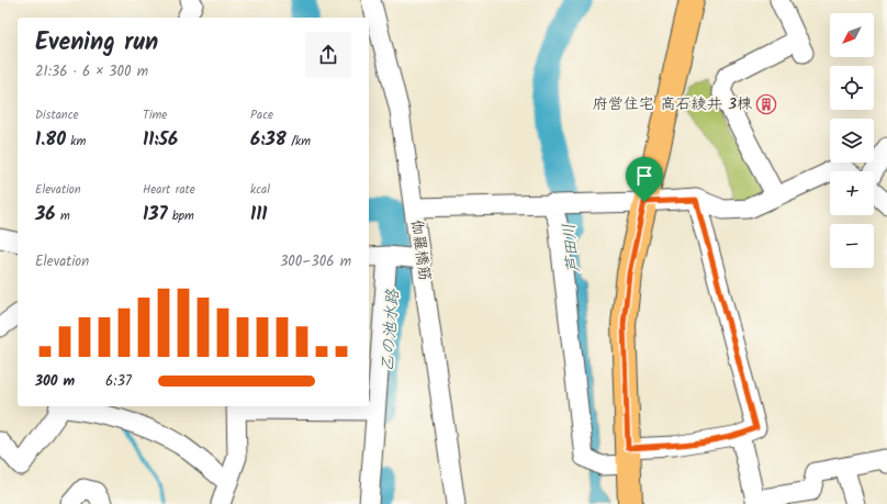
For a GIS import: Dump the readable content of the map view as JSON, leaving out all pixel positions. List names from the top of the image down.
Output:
{
  "streets": {
    "street": ["伽羅橋筋"]
  },
  "water": ["芦田川", "乙の池水路"],
  "places": {
    "building": ["府営住宅 高石綾井 3棟"]
  },
  "north": "bottom left",
  "page": {
    "map_buttons": ["+", "−"],
    "heading": ["Evening run", "21:36 · 6 × 300 m"],
    "stats": [
      ["Distance", "1.80 km"],
      ["Time", "11:56"],
      ["Pace", "6:38 /km"],
      ["Elevation", "36 m"],
      ["Heart rate", "137 bpm"],
      ["kcal", "111"]
    ],
    "chart": ["Elevation", "300–306 m"],
    "list": [
      {
        "name": "300 m",
        "note": "6:37"
      }
    ]
  }
}
